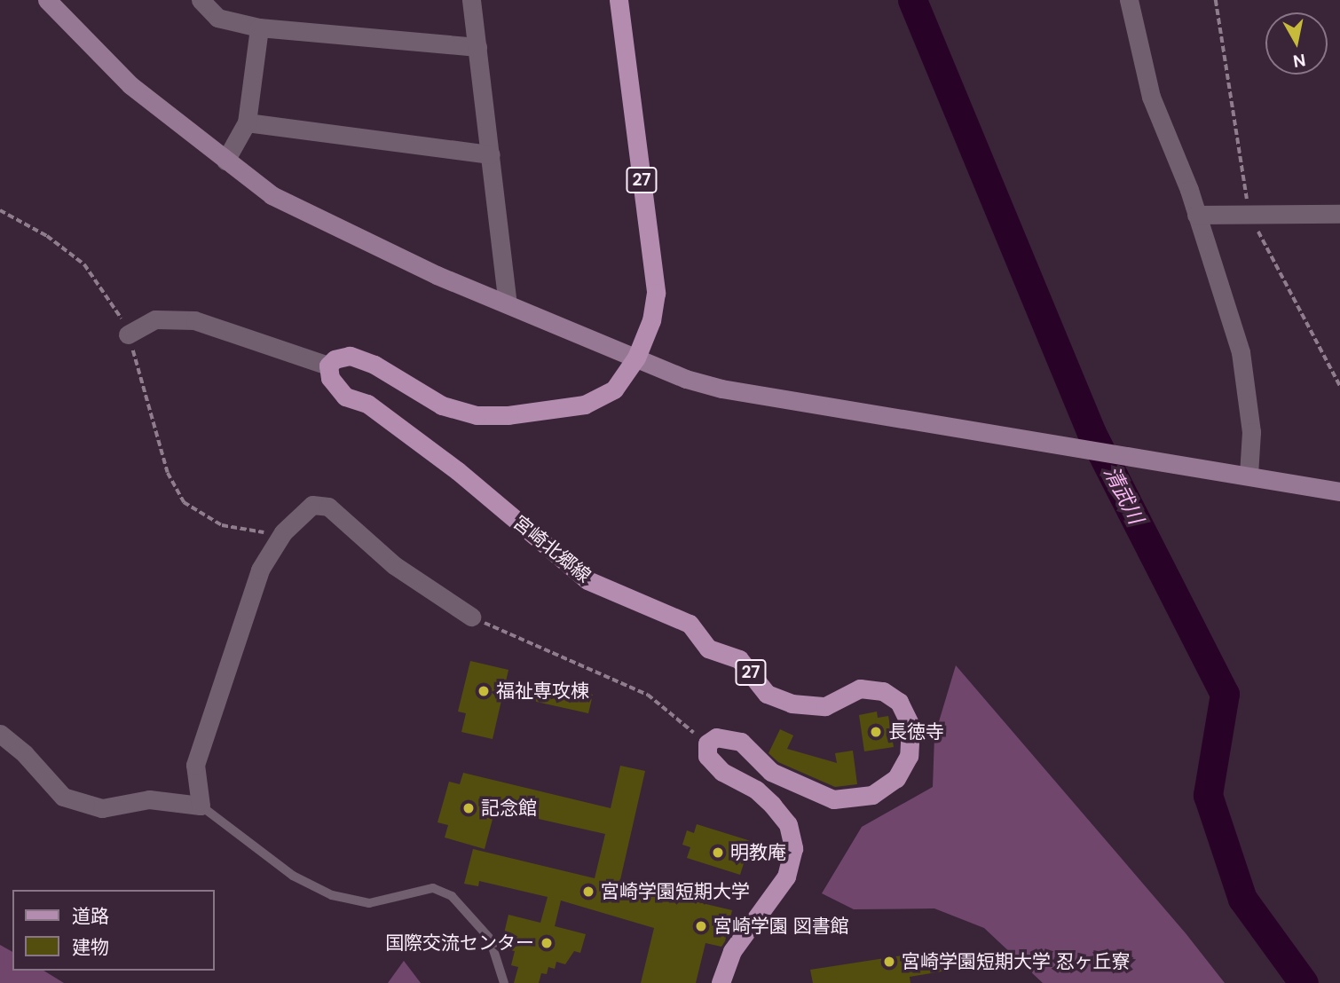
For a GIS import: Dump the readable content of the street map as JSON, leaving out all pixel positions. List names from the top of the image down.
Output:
{
  "streets": {
    "main road": ["27", "宮崎北郷線"]
  },
  "crossings": [
    ["27", "宮崎北郷線"]
  ],
  "water": ["清武川"],
  "places": [
    "福祉専攻棟",
    "長徳寺",
    "記念館",
    "明教庵",
    "宮崎学園短期大学",
    "宮崎学園 図書館",
    "国際交流センター",
    "宮崎学園短期大学 忍ヶ丘寮"
  ],
  "legend": ["道路", "建物"],
  "north": "bottom"
}
